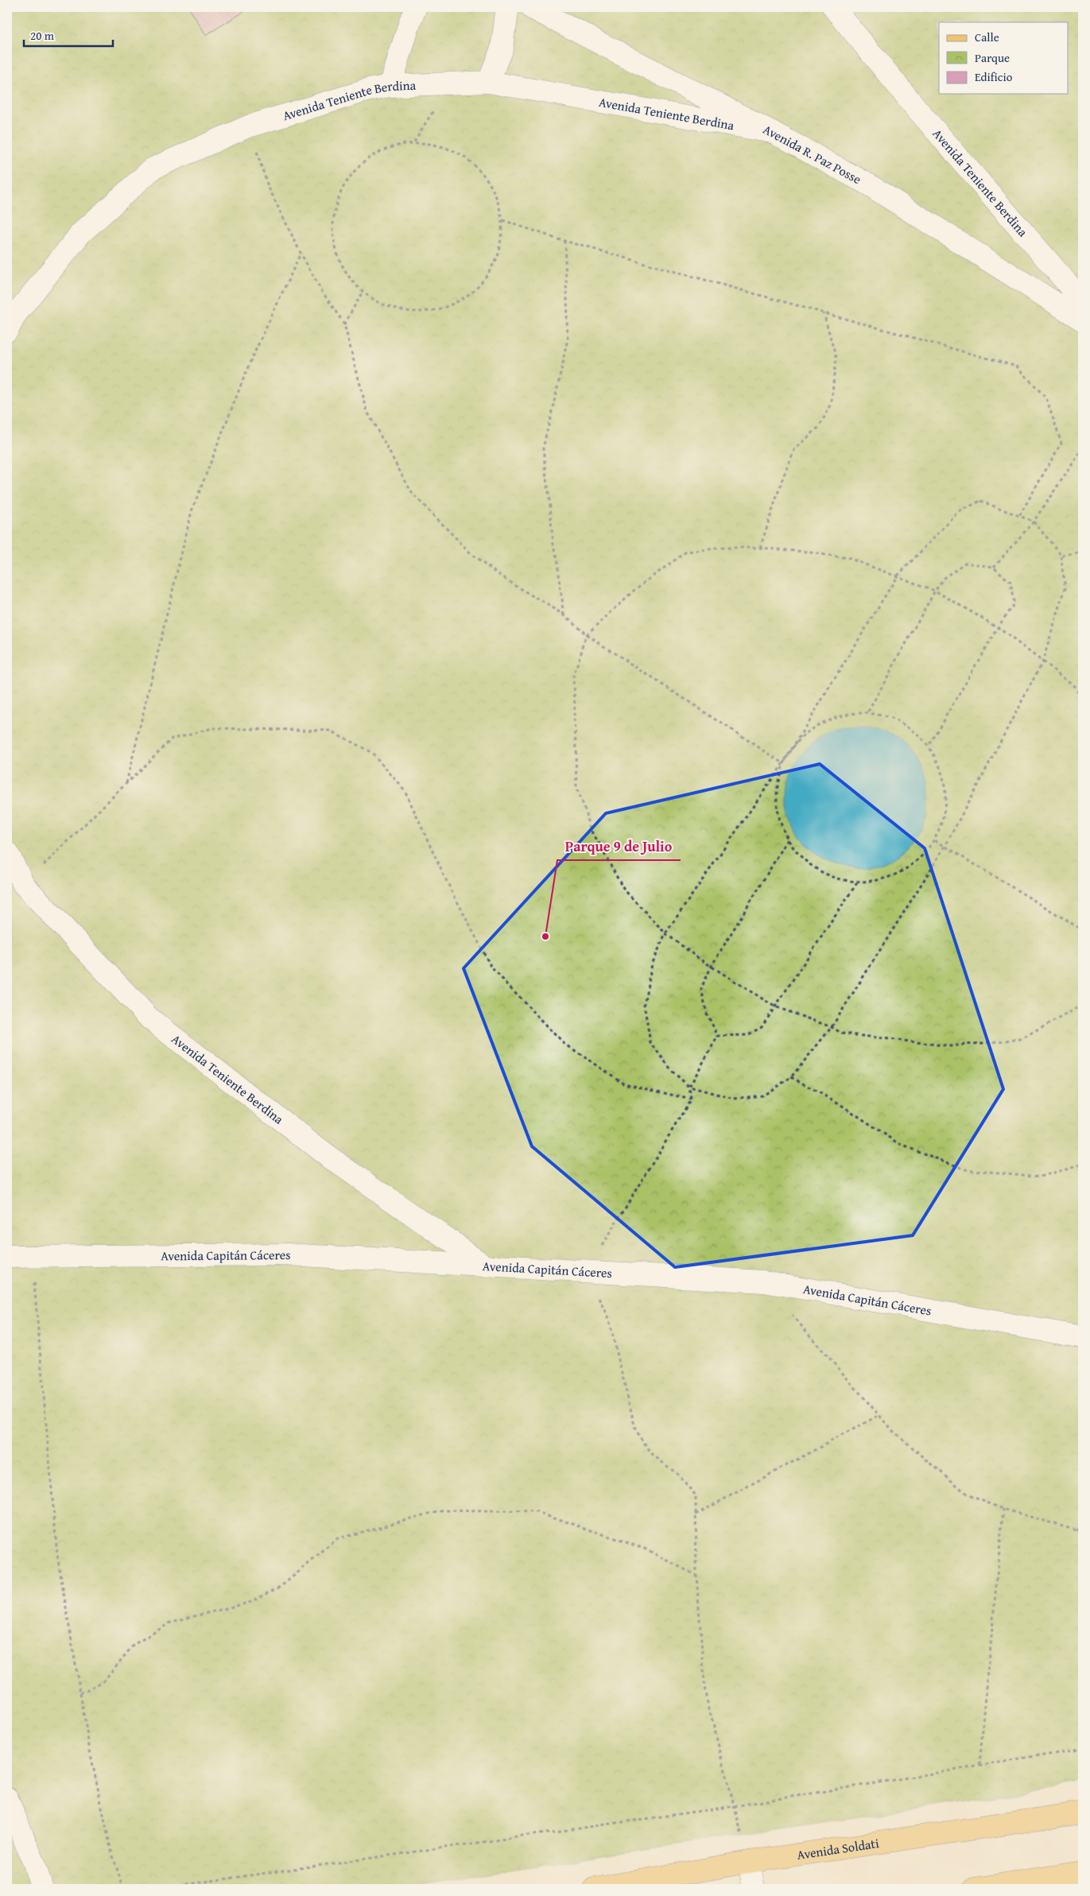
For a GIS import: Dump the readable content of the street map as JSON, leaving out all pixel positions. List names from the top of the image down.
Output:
{
  "streets": {
    "main road": ["Avenida Soldati"],
    "street": ["Avenida Teniente Berdina", "Avenida R. Paz Posse", "Avenida Capitán Cáceres"]
  },
  "crossings": [
    ["Avenida Teniente Berdina", "Avenida R. Paz Posse"],
    ["Avenida Teniente Berdina", "Avenida Capitán Cáceres"]
  ],
  "places": ["Parque 9 de Julio"],
  "legend": ["Calle", "Parque", "Edificio"],
  "scale_bar": "20 m"
}
